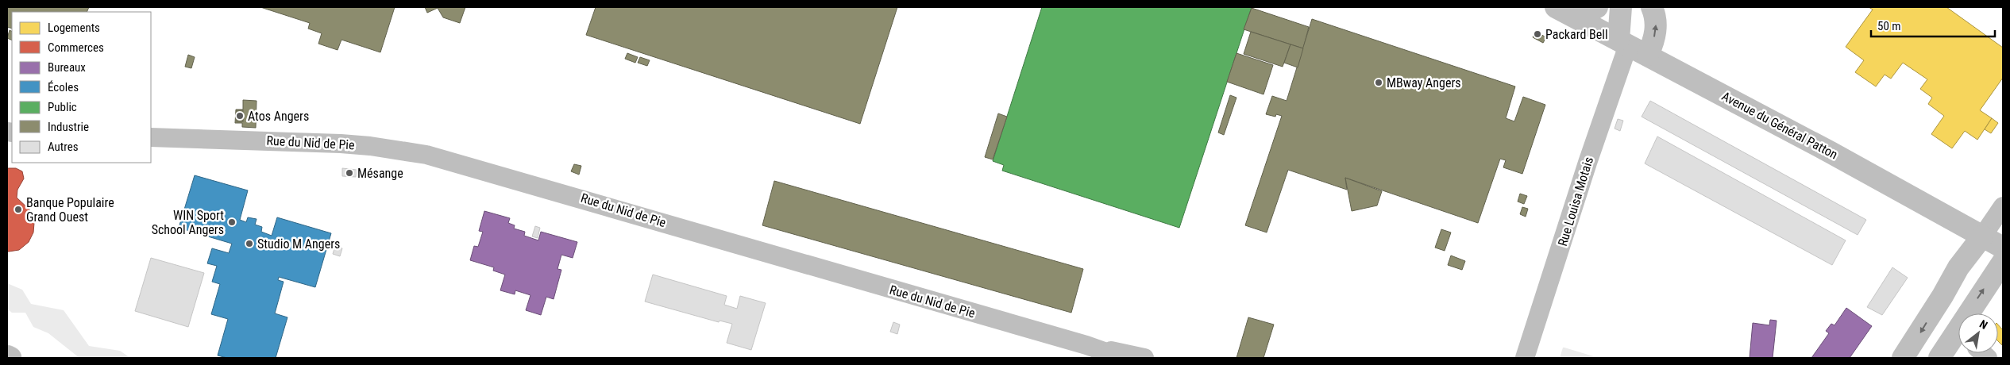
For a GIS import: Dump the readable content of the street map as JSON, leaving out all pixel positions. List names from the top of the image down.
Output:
{
  "streets": {
    "main road": ["Avenue du Général Patton"],
    "street": ["Rue du Nid de Pie", "Rue Louisa Motais"]
  },
  "crossings": [
    ["Avenue du Général Patton", "Rue Louisa Motais"]
  ],
  "places": [
    "Packard Bell",
    "MBway Angers",
    "Atos Angers",
    "Mésange",
    "Banque Populaire Grand Ouest",
    "WIN Sport School Angers",
    "Studio M Angers"
  ],
  "legend": [
    "Logements",
    "Commerces",
    "Bureaux",
    "Écoles",
    "Public",
    "Industrie",
    "Autres"
  ],
  "scale_bar": "50 m",
  "north": "top right"
}
